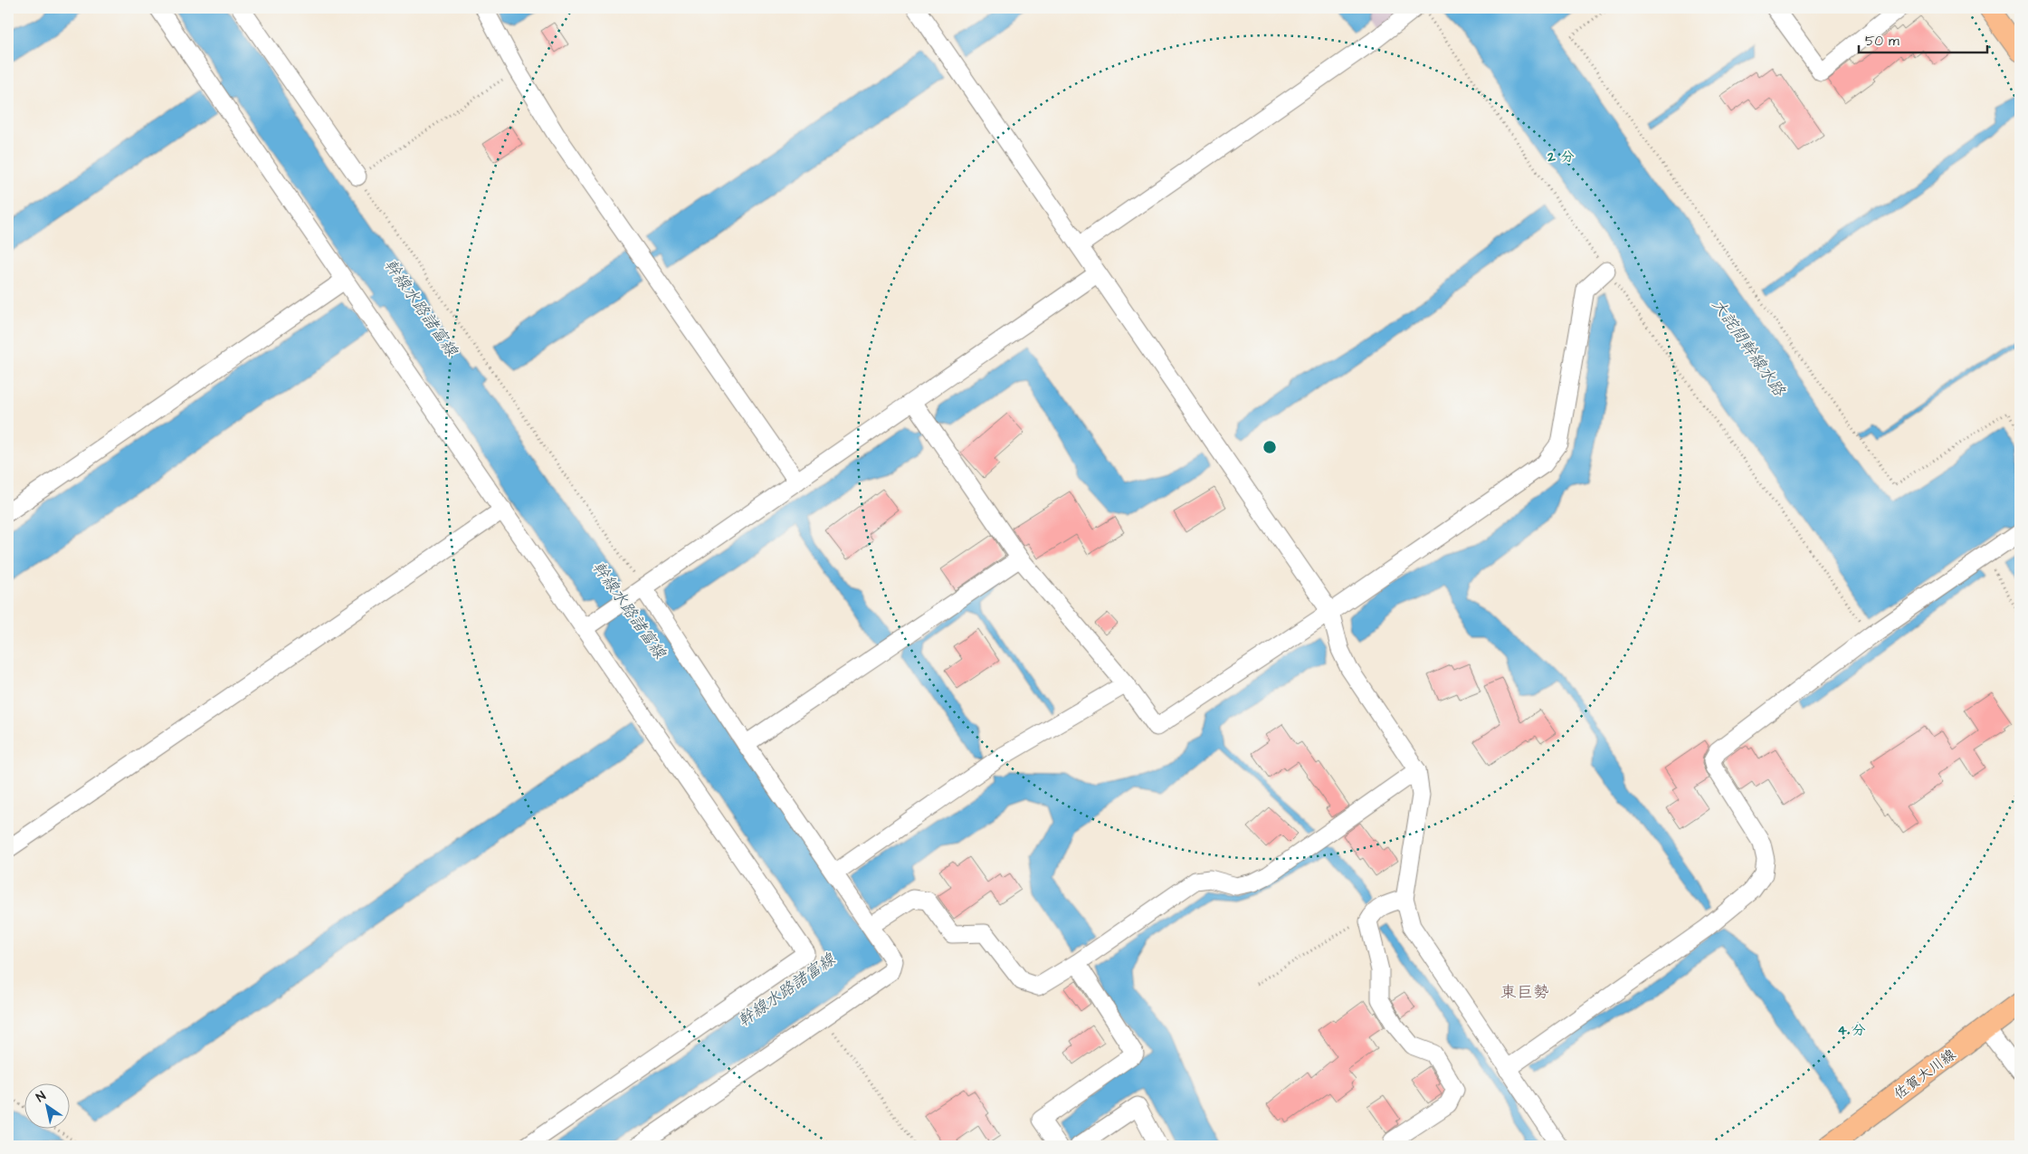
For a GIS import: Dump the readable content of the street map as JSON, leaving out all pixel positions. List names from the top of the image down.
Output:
{
  "streets": {
    "main road": ["佐賀大川線"]
  },
  "districts": ["東巨勢"],
  "water": ["幹線水路諸富線", "大詫間幹線水路"],
  "scale_bar": "50 m",
  "north": "top left",
  "rings": ["2 分", "4 分"]
}
